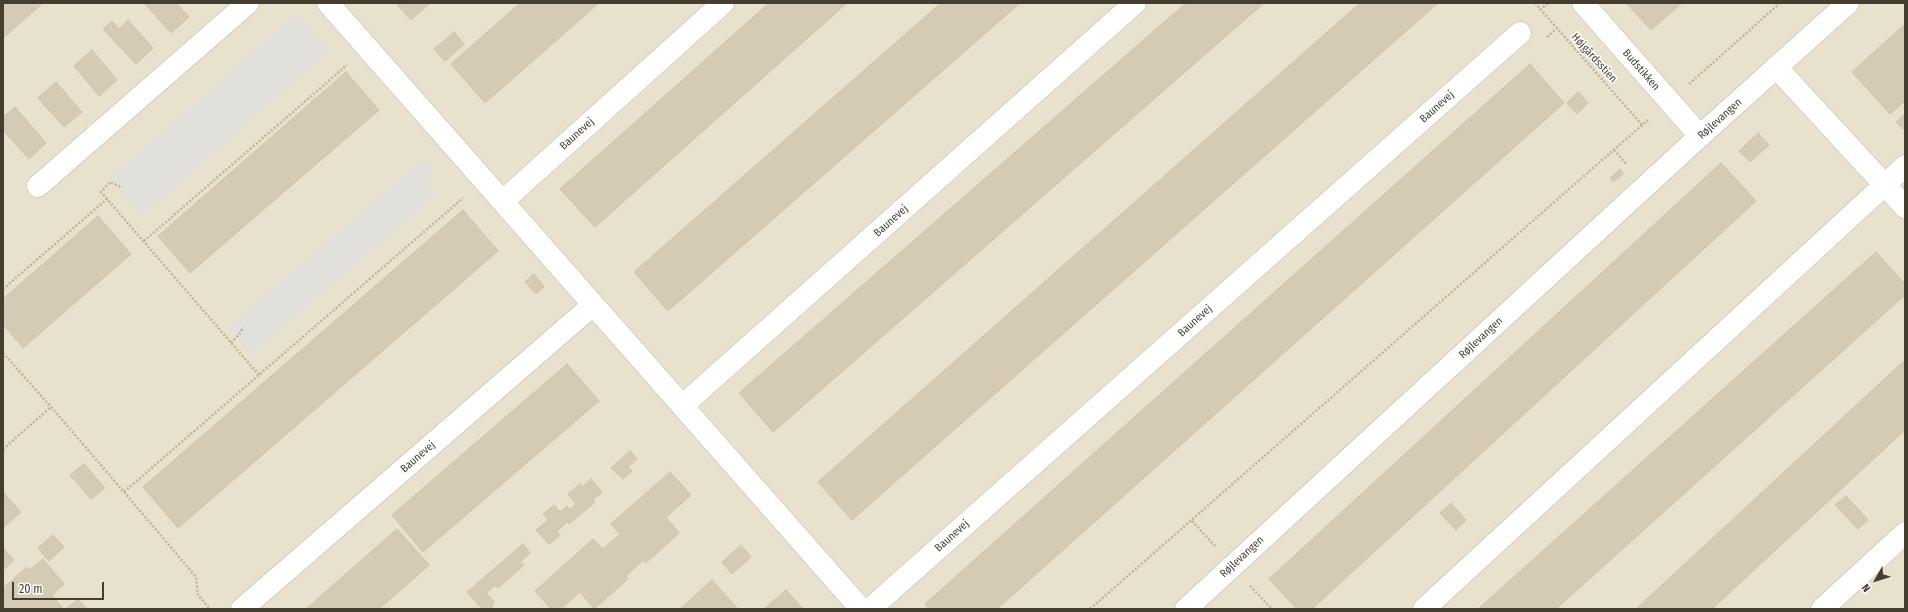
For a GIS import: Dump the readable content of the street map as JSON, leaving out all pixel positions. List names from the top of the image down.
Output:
{
  "streets": {
    "street": ["Budstikken", "Baunevej", "Røjlevangen"],
    "path": ["Højgårdsstien"]
  },
  "crossings": [
    ["Budstikken", "Røjlevangen"]
  ],
  "scale_bar": "20 m",
  "north": "bottom left"
}
